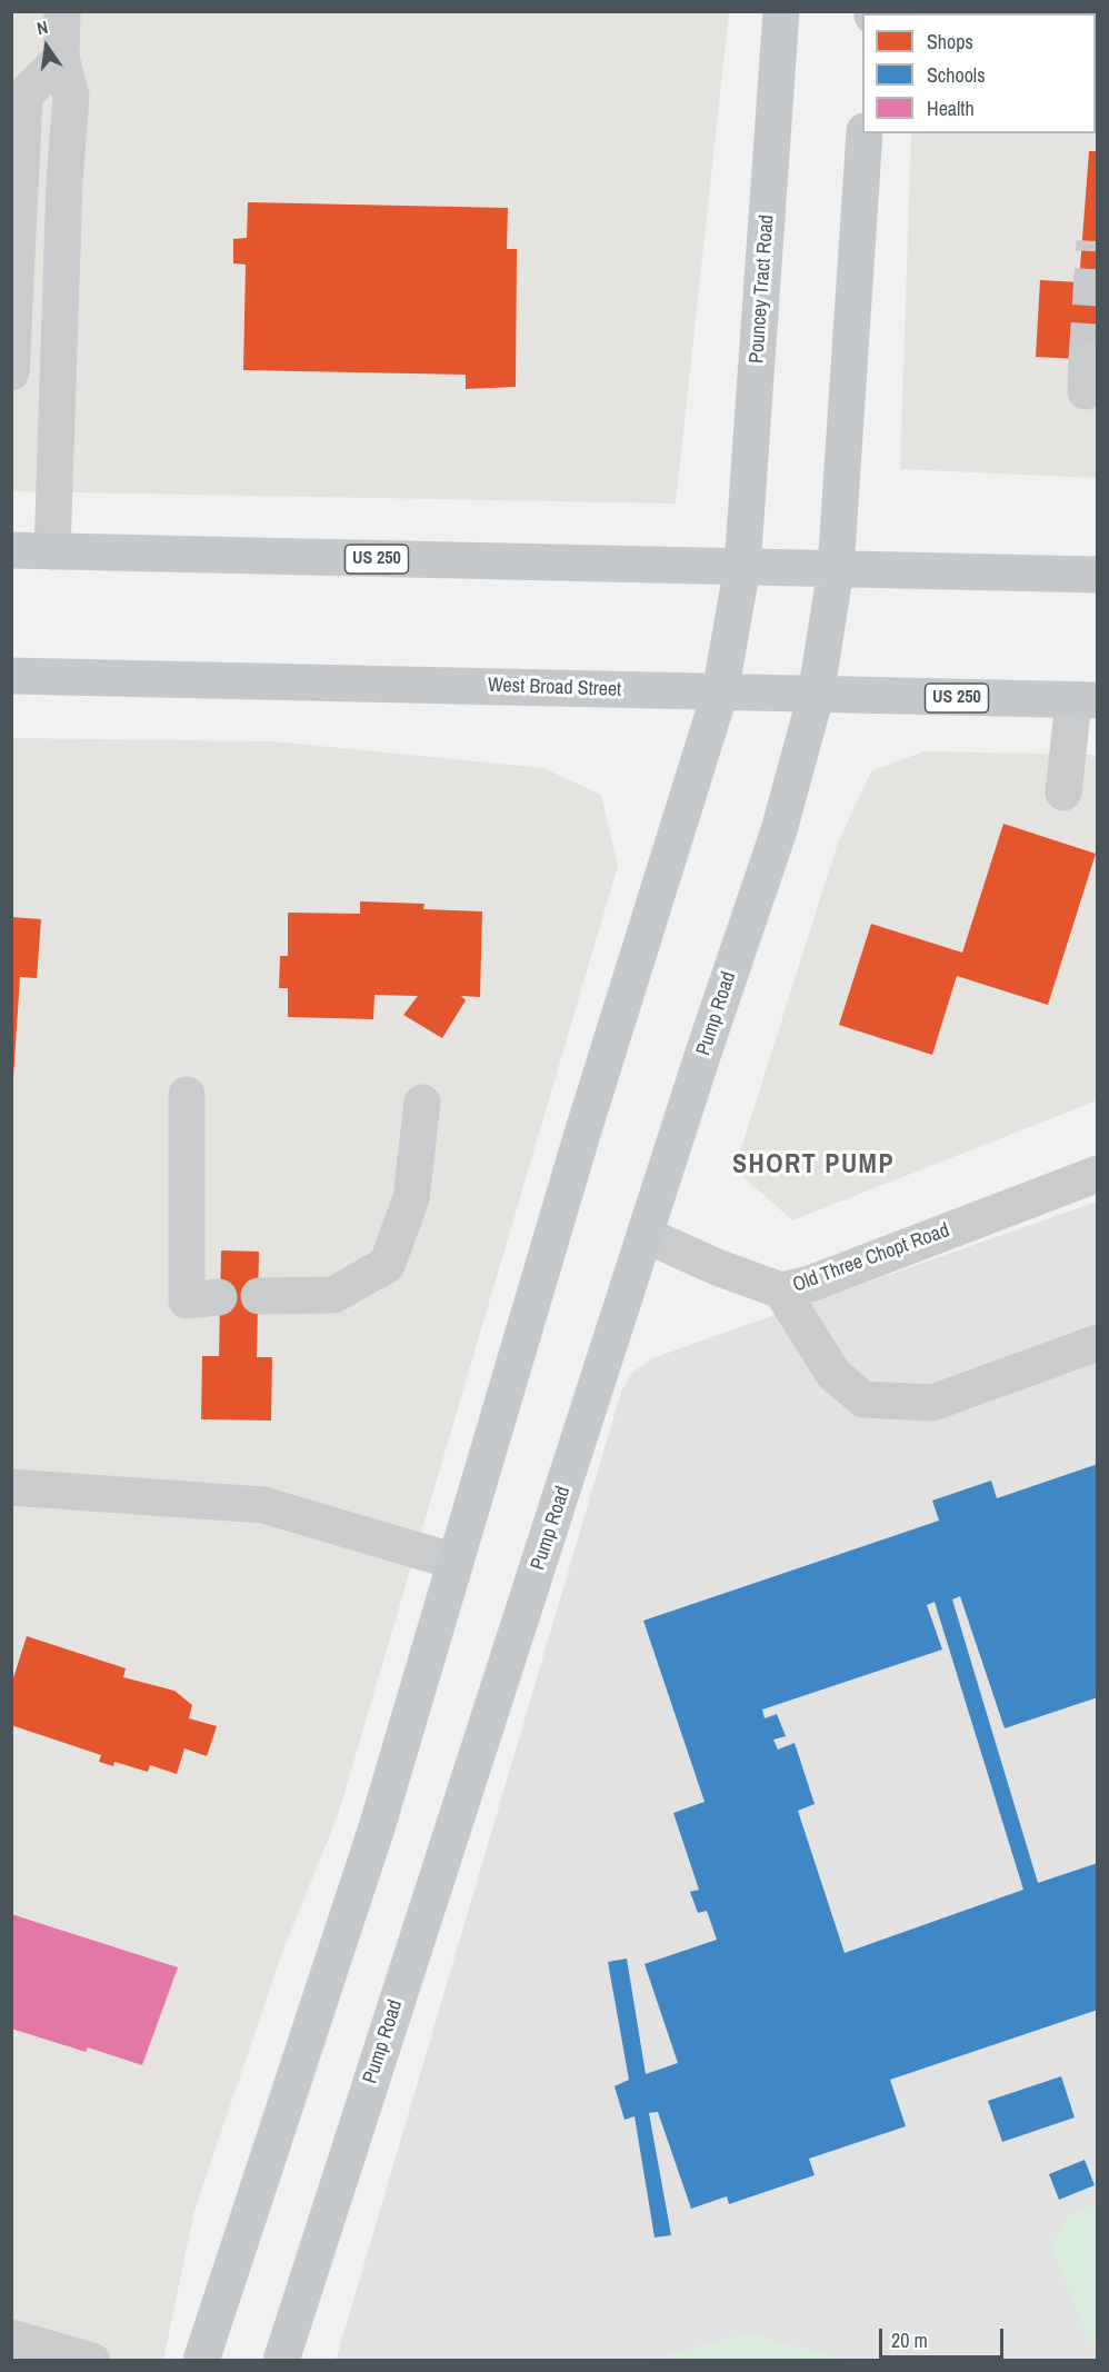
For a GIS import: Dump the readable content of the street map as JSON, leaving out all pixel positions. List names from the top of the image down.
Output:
{
  "streets": {
    "main road": [
      "Pouncey Tract Road",
      "US 250",
      "West Broad Street",
      "Pump Road"
    ],
    "street": ["Old Three Chopt Road"]
  },
  "crossings": [
    ["Pouncey Tract Road", "US 250"],
    ["Pouncey Tract Road", "West Broad Street"],
    ["US 250", "Pump Road"],
    ["West Broad Street", "Pump Road"],
    ["Pump Road", "Old Three Chopt Road"]
  ],
  "districts": ["SHORT PUMP"],
  "legend": ["Shops", "Schools", "Health"],
  "scale_bar": "20 m",
  "north": "top"
}
